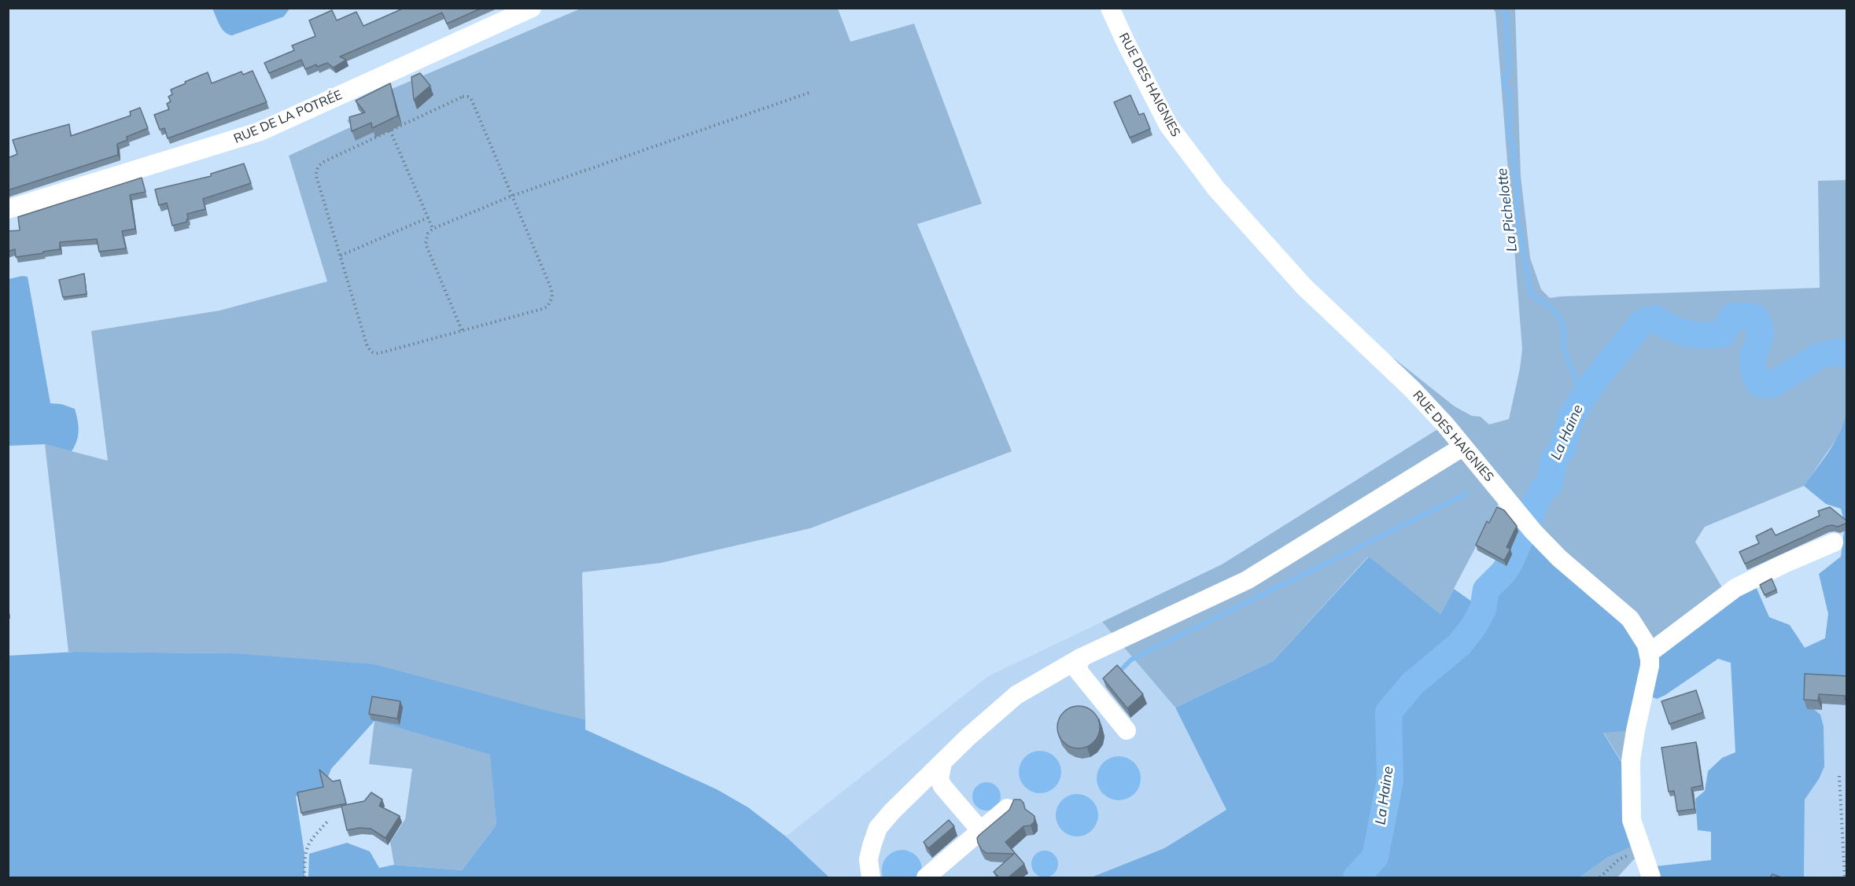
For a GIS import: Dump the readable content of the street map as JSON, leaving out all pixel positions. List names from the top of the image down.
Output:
{
  "streets": {
    "street": ["RUE DES HAIGNIES", "RUE DE LA POTRÉE"]
  },
  "water": ["La Pichelotte", "La Haine"]
}
